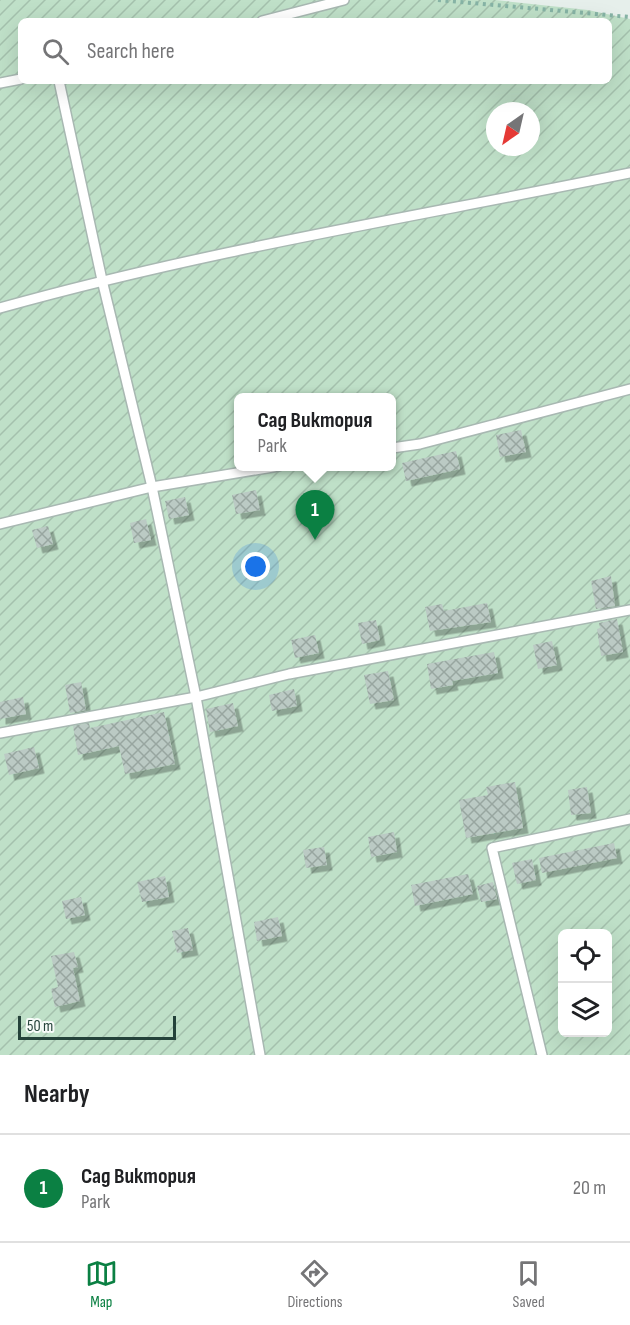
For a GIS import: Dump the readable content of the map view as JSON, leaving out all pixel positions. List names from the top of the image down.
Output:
{
  "scale_bar": "50 m",
  "north": "bottom left",
  "page": {
    "search": "Search here",
    "popup": ["Сад Виктория", "Park"],
    "pins": "1",
    "scale": "50 m",
    "heading": "Nearby",
    "list": [
      {
        "mark": "1",
        "name": "Сад Виктория",
        "note": "Park",
        "value": "20 m"
      }
    ],
    "nav": ["Map", "Directions", "Saved"]
  }
}
